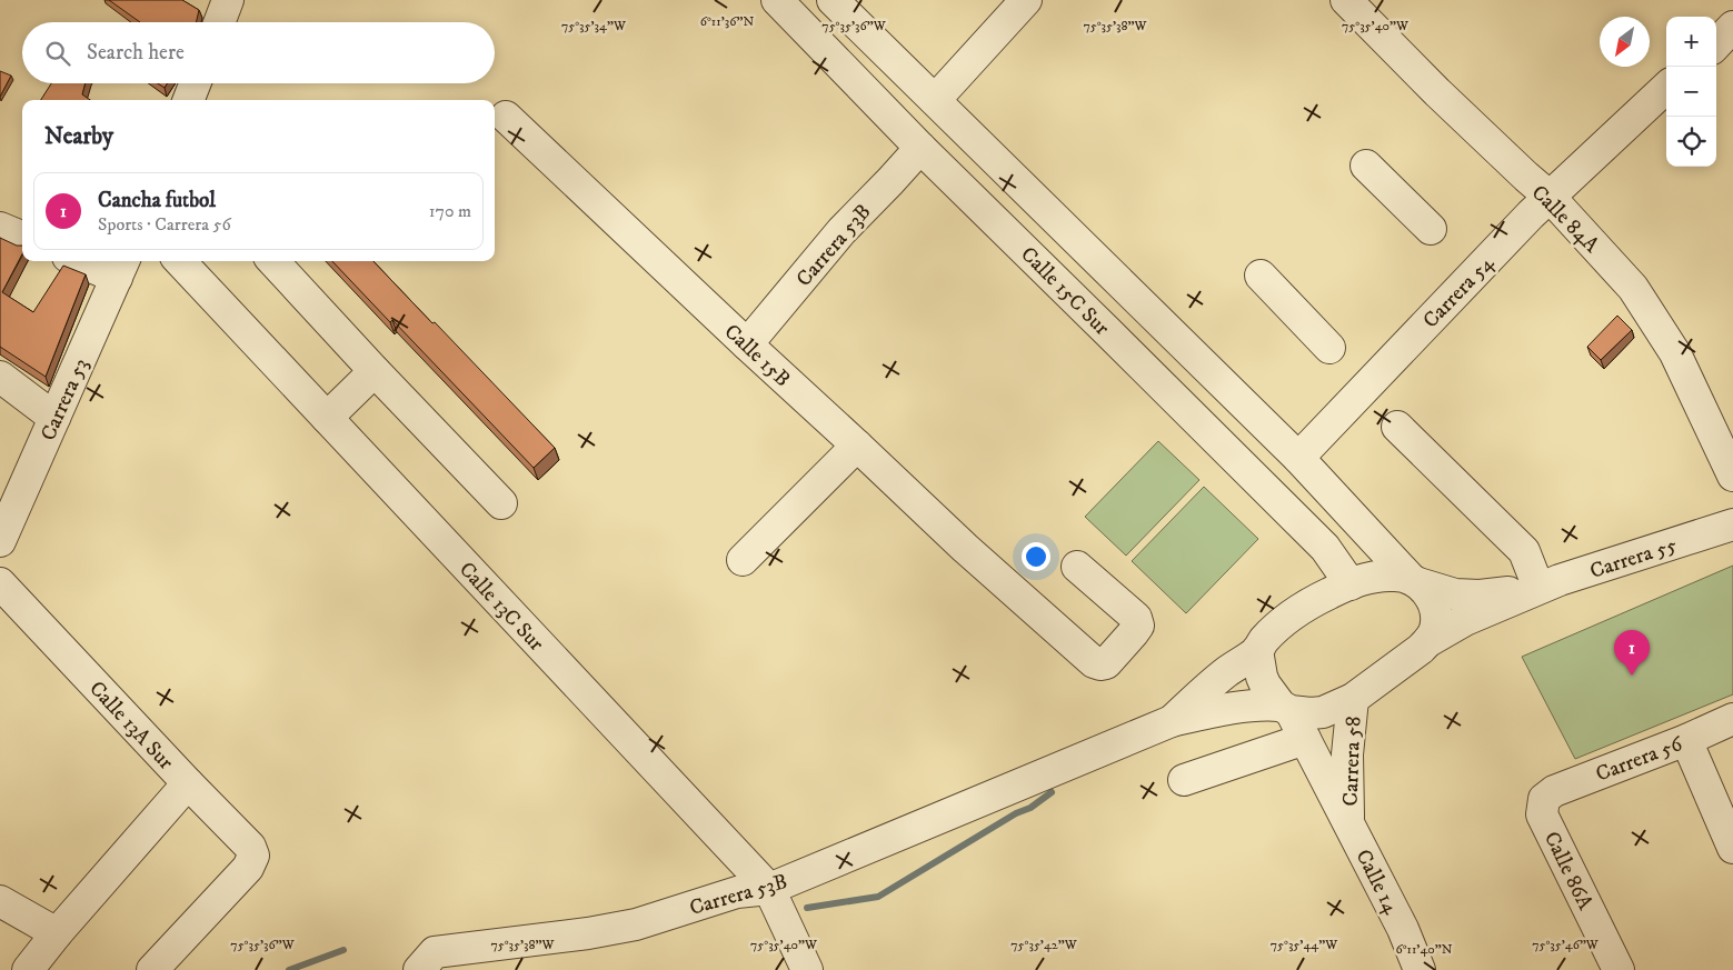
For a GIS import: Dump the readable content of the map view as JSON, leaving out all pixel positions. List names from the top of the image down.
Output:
{
  "streets": {
    "street": [
      "Calle 84A",
      "Carrera 53B",
      "Calle 15C Sur",
      "Carrera 54",
      "Calle 15B",
      "Carrera 53",
      "Carrera 55",
      "Calle 13C Sur",
      "Calle 13A Sur",
      "Carrera 56",
      "Carrera 58",
      "Calle 86A",
      "Calle 14"
    ]
  },
  "crossings": [
    ["Calle 84A", "Carrera 54"],
    ["Carrera 53B", "Calle 15C Sur"],
    ["Carrera 53B", "Calle 15B"],
    ["Carrera 53B", "Carrera 55"],
    ["Carrera 53B", "Calle 13C Sur"],
    ["Carrera 53B", "Carrera 58"],
    ["Calle 15C Sur", "Carrera 54"],
    ["Calle 15C Sur", "Carrera 55"],
    ["Carrera 55", "Carrera 58"],
    ["Carrera 56", "Calle 86A"],
    ["Carrera 58", "Calle 14"]
  ],
  "north": "bottom left",
  "page": {
    "map_buttons": ["+", "−"],
    "search": "Search here",
    "heading": "Nearby",
    "list": [
      {
        "mark": "1",
        "name": "Cancha futbol",
        "note": "Sports · Carrera 56",
        "value": "170 m"
      }
    ],
    "pins": "1"
  },
  "coordinates": [
    "6°11'36\"N",
    "75°35'34\"W",
    "75°35'36\"W",
    "75°35'38\"W",
    "75°35'40\"W",
    "75°35'42\"W",
    "75°35'44\"W",
    "75°35'46\"W",
    "6°11'40\"N"
  ]
}
